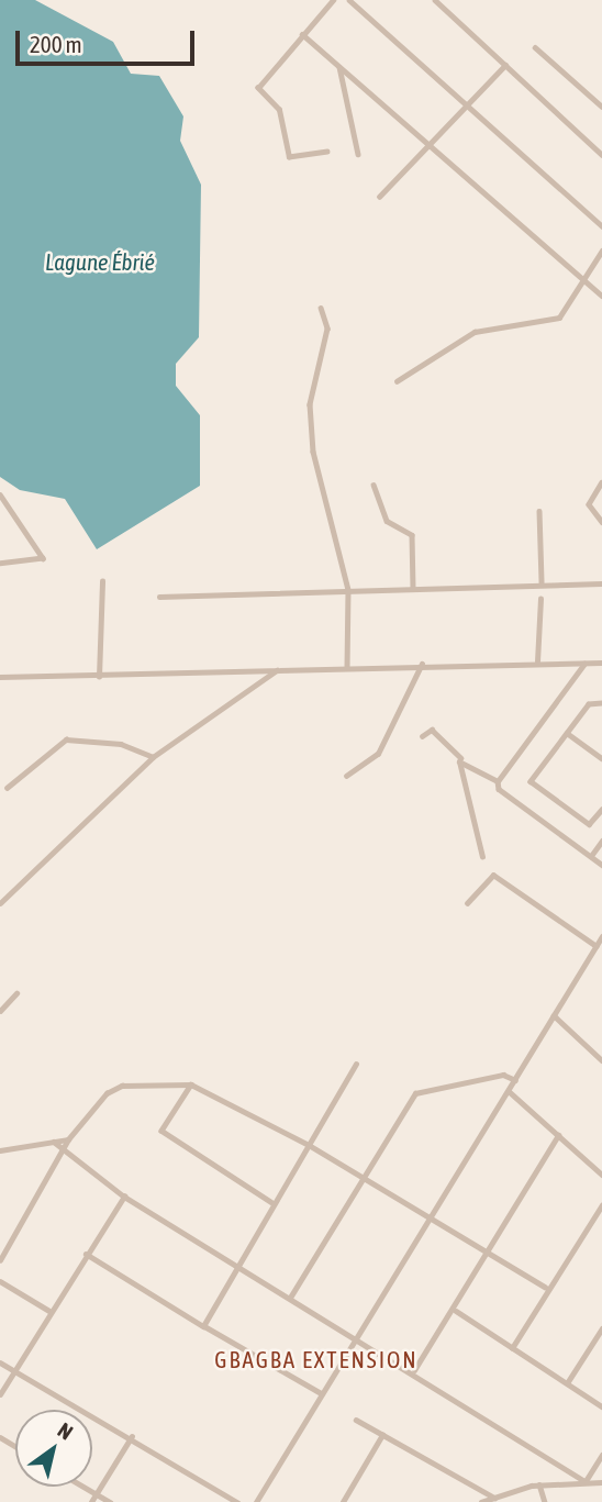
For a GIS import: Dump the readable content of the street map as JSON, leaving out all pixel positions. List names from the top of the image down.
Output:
{
  "districts": ["GBAGBA EXTENSION"],
  "water": ["Lagune Ébrié"],
  "scale_bar": "200 m",
  "north": "top right"
}
